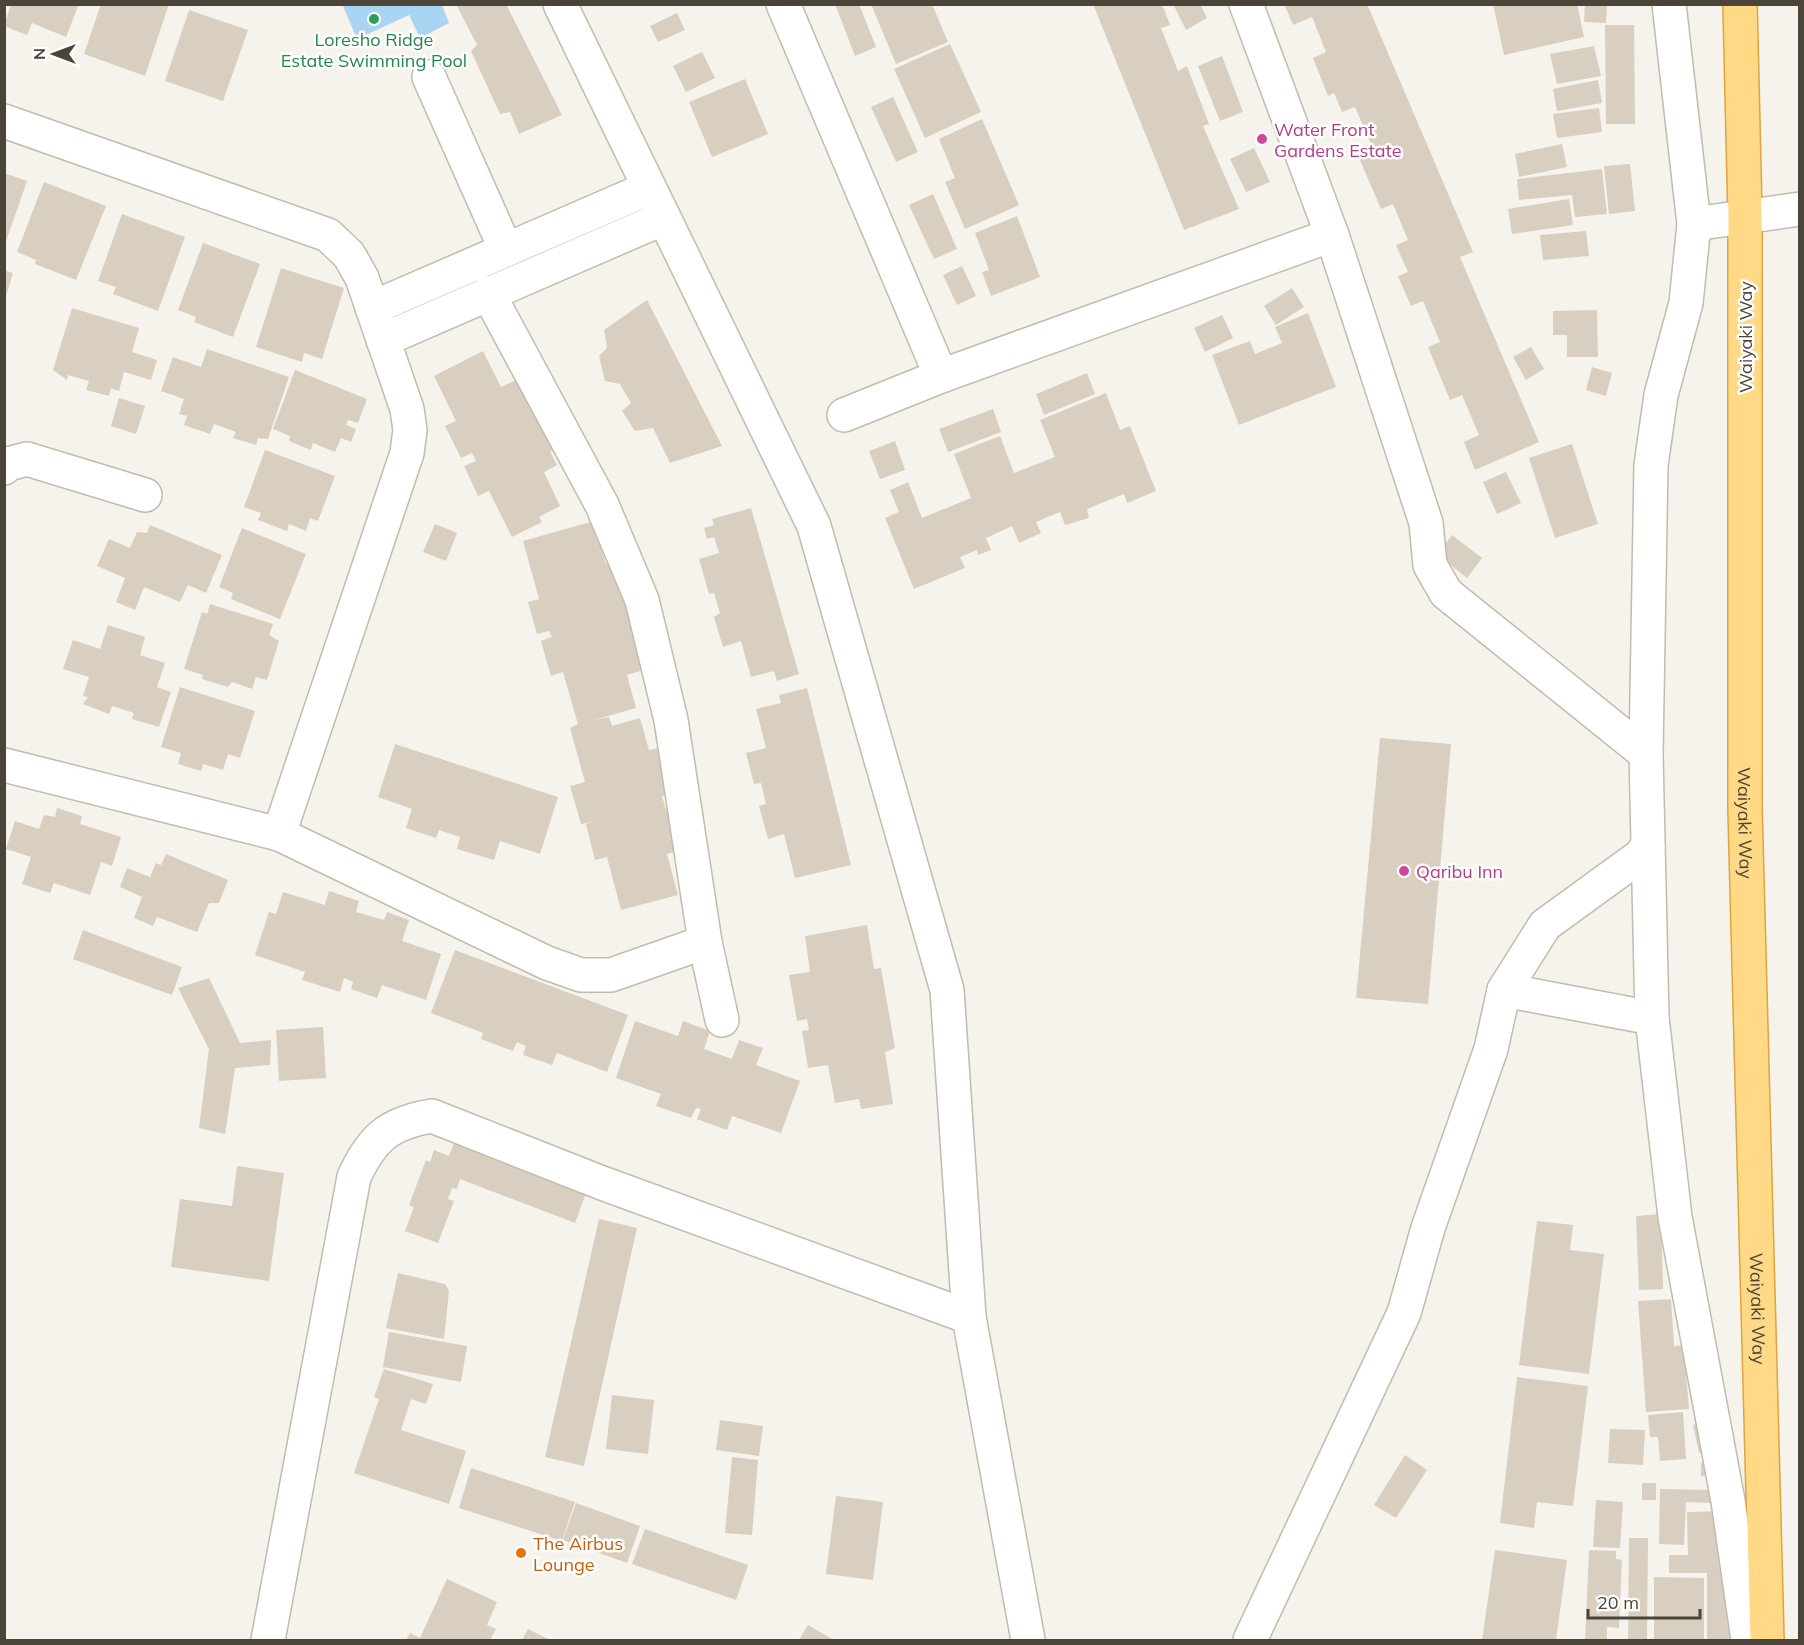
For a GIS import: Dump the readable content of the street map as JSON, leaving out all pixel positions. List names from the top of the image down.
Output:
{
  "streets": {
    "highway": ["Waiyaki Way"]
  },
  "places": [
    "Loresho Ridge Estate Swimming Pool",
    "Water Front Gardens Estate",
    "Qaribu Inn",
    "The Airbus Lounge"
  ],
  "scale_bar": "20 m",
  "north": "left"
}
